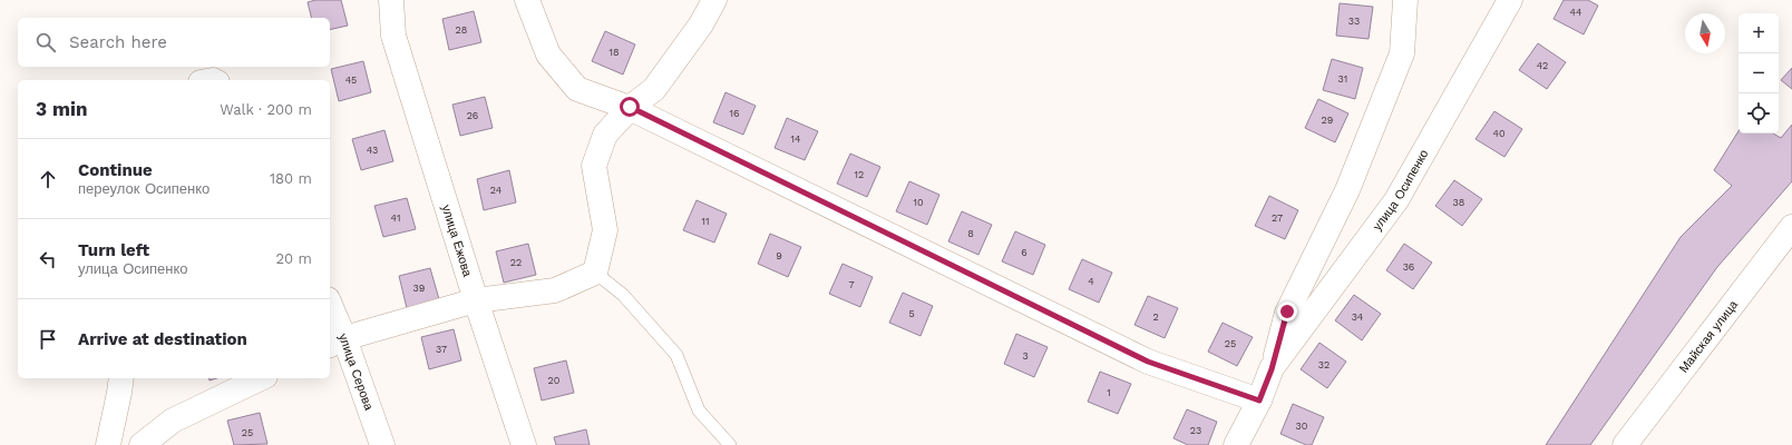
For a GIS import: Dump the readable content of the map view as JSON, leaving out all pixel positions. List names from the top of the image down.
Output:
{
  "streets": {
    "street": [
      "улица Осипенко",
      "улица Ежова",
      "Майская улица",
      "улица Серова"
    ]
  },
  "house_numbers": [
    "44",
    "33",
    "28",
    "18",
    "42",
    "31",
    "45",
    "16",
    "26",
    "29",
    "40",
    "14",
    "43",
    "12",
    "24",
    "10",
    "38",
    "41",
    "27",
    "11",
    "8",
    "6",
    "9",
    "22",
    "36",
    "4",
    "7",
    "39",
    "5",
    "2",
    "34",
    "25",
    "37",
    "3",
    "32",
    "20",
    "1",
    "30",
    "23",
    "25"
  ],
  "north": "bottom",
  "page": {
    "map_buttons": ["+", "−"],
    "search": "Search here",
    "heading": ["3 min", "Walk · 200 m"],
    "list": [
      ["Continue", "переулок Осипенко", "180 m"],
      ["Turn left", "улица Осипенко", "20 m"],
      "Arrive at destination"
    ]
  }
}
